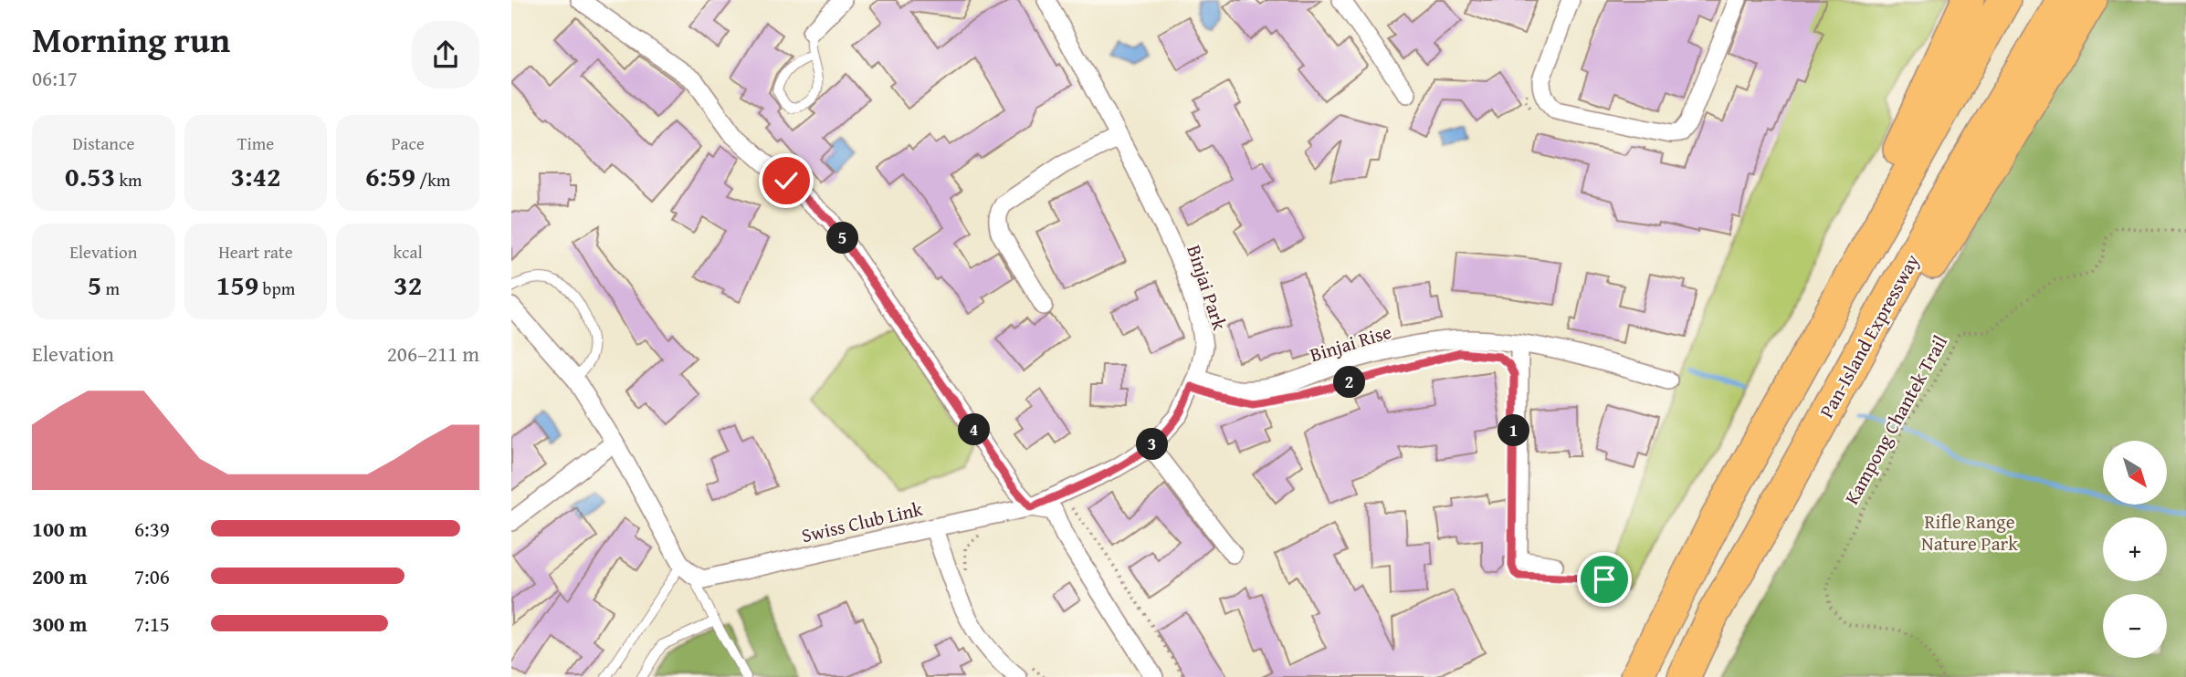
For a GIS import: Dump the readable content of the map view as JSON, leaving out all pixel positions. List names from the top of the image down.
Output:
{
  "streets": {
    "highway": ["Pan-Island Expressway"],
    "street": ["Binjai Park", "Binjai Rise", "Swiss Club Link"],
    "path": ["Kampong Chantek Trail"]
  },
  "crossings": [
    ["Binjai Park", "Binjai Rise"],
    ["Binjai Park", "Swiss Club Link"]
  ],
  "parks": ["Rifle Range Nature Park"],
  "north": "bottom right",
  "page": {
    "heading": ["Morning run", "06:17"],
    "stats": [
      ["Distance", "0.53 km"],
      ["Time", "3:42"],
      ["Pace", "6:59 /km"],
      ["Elevation", "5 m"],
      ["Heart rate", "159 bpm"],
      ["kcal", "32"]
    ],
    "pins": [
      "5",
      "2",
      "4",
      "1",
      "3"
    ],
    "chart": ["Elevation", "206–211 m"],
    "map_buttons": ["+", "−"],
    "list": [
      {
        "name": "100 m",
        "note": "6:39"
      },
      {
        "name": "200 m",
        "note": "7:06"
      },
      {
        "name": "300 m",
        "note": "7:15"
      }
    ]
  }
}
